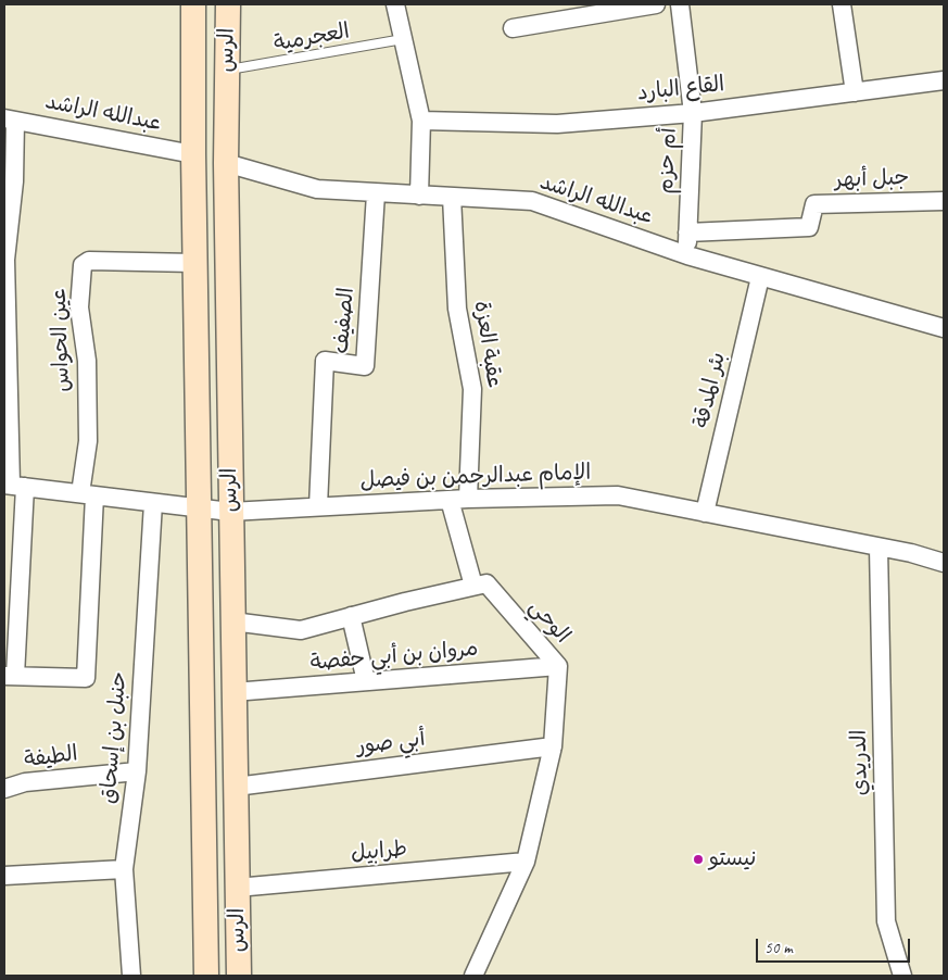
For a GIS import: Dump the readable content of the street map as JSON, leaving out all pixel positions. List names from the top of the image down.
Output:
{
  "streets": {
    "street": [
      "الرس",
      "القاع البارد",
      "عبدالله الراشد",
      "أم حزم",
      "جبل أبهر",
      "الصفيف",
      "عين الحواس",
      "عقبة العزة",
      "بئر المدقة",
      "الإمام عبدالرحمن بن فيصل",
      "الوحي",
      "مروان بن أبي حفصة",
      "حنبل بن إسحاق",
      "أبي صور",
      "الطيفة",
      "الدريدي",
      "طرابيل"
    ],
    "lane": ["العجرمية"]
  },
  "crossings": [
    ["العجرمية", "الرس"],
    ["الرس", "عبدالله الراشد"],
    ["الرس", "عين الحواس"],
    ["الرس", "الإمام عبدالرحمن بن فيصل"],
    ["الرس", "مروان بن أبي حفصة"],
    ["الرس", "أبي صور"],
    ["الرس", "طرابيل"],
    ["القاع البارد", "أم حزم"],
    ["عبدالله الراشد", "أم حزم"],
    ["عبدالله الراشد", "الصفيف"],
    ["عبدالله الراشد", "عقبة العزة"],
    ["عبدالله الراشد", "بئر المدقة"],
    ["أم حزم", "جبل أبهر"],
    ["الصفيف", "الإمام عبدالرحمن بن فيصل"],
    ["عين الحواس", "الإمام عبدالرحمن بن فيصل"],
    ["عقبة العزة", "الإمام عبدالرحمن بن فيصل"],
    ["بئر المدقة", "الإمام عبدالرحمن بن فيصل"],
    ["الإمام عبدالرحمن بن فيصل", "حنبل بن إسحاق"],
    ["الإمام عبدالرحمن بن فيصل", "الدريدي"],
    ["الوحي", "مروان بن أبي حفصة"],
    ["الوحي", "أبي صور"],
    ["الوحي", "طرابيل"],
    ["حنبل بن إسحاق", "الطيفة"]
  ],
  "places": ["نيستو"],
  "scale_bar": "50 m"
}
